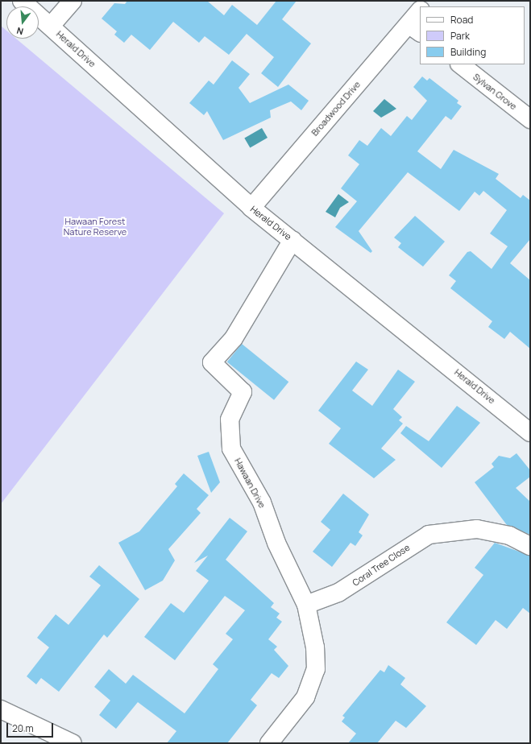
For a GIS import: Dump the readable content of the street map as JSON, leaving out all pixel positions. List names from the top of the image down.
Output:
{
  "streets": {
    "street": [
      "Herald Drive",
      "Sylvan Grove",
      "Broadwood Drive",
      "Hawaan Drive",
      "Coral Tree Close"
    ]
  },
  "crossings": [
    ["Herald Drive", "Broadwood Drive"],
    ["Herald Drive", "Hawaan Drive"],
    ["Hawaan Drive", "Coral Tree Close"]
  ],
  "parks": ["Hawaan Forest Nature Reserve"],
  "legend": ["Road", "Park", "Building"],
  "scale_bar": "20 m",
  "north": "bottom"
}
